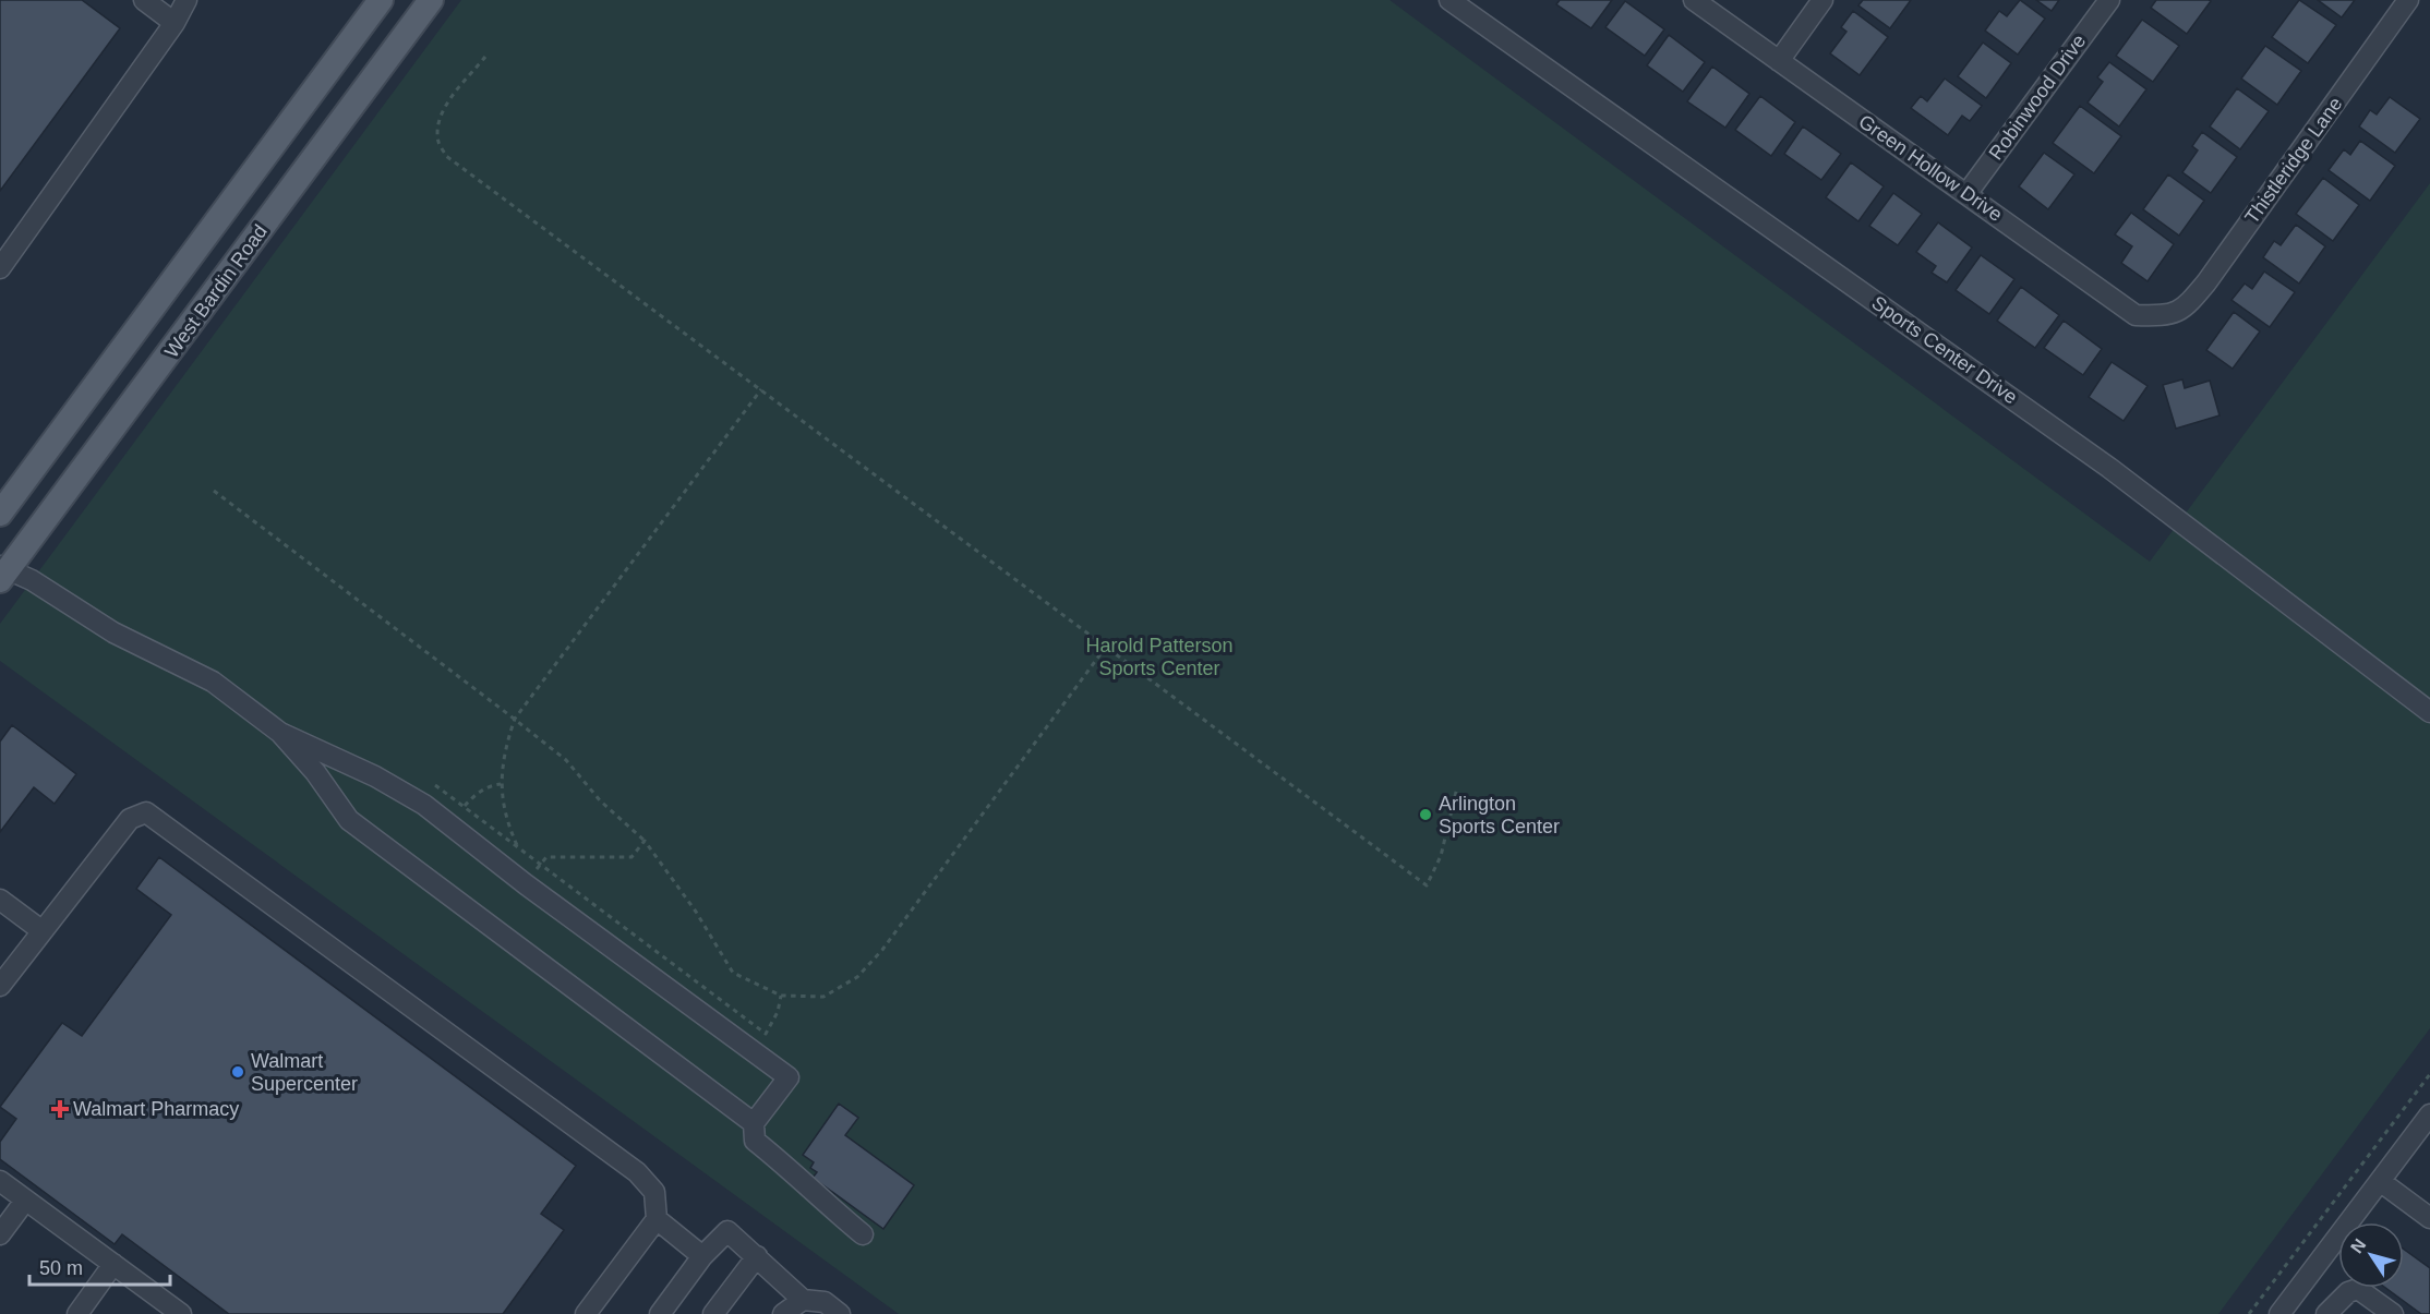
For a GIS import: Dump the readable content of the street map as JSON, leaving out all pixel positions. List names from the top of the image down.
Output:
{
  "streets": {
    "main road": ["West Bardin Road"],
    "street": [
      "Robinwood Drive",
      "Thistleridge Lane",
      "Green Hollow Drive",
      "Sports Center Drive"
    ]
  },
  "crossings": [
    ["Robinwood Drive", "Green Hollow Drive"],
    ["Thistleridge Lane", "Green Hollow Drive"]
  ],
  "parks": ["Harold Patterson Sports Center"],
  "places": {
    "other": ["Arlington Sports Center", "Walmart Supercenter"],
    "health": ["Walmart Pharmacy"]
  },
  "scale_bar": "50 m",
  "north": "top left"
}
